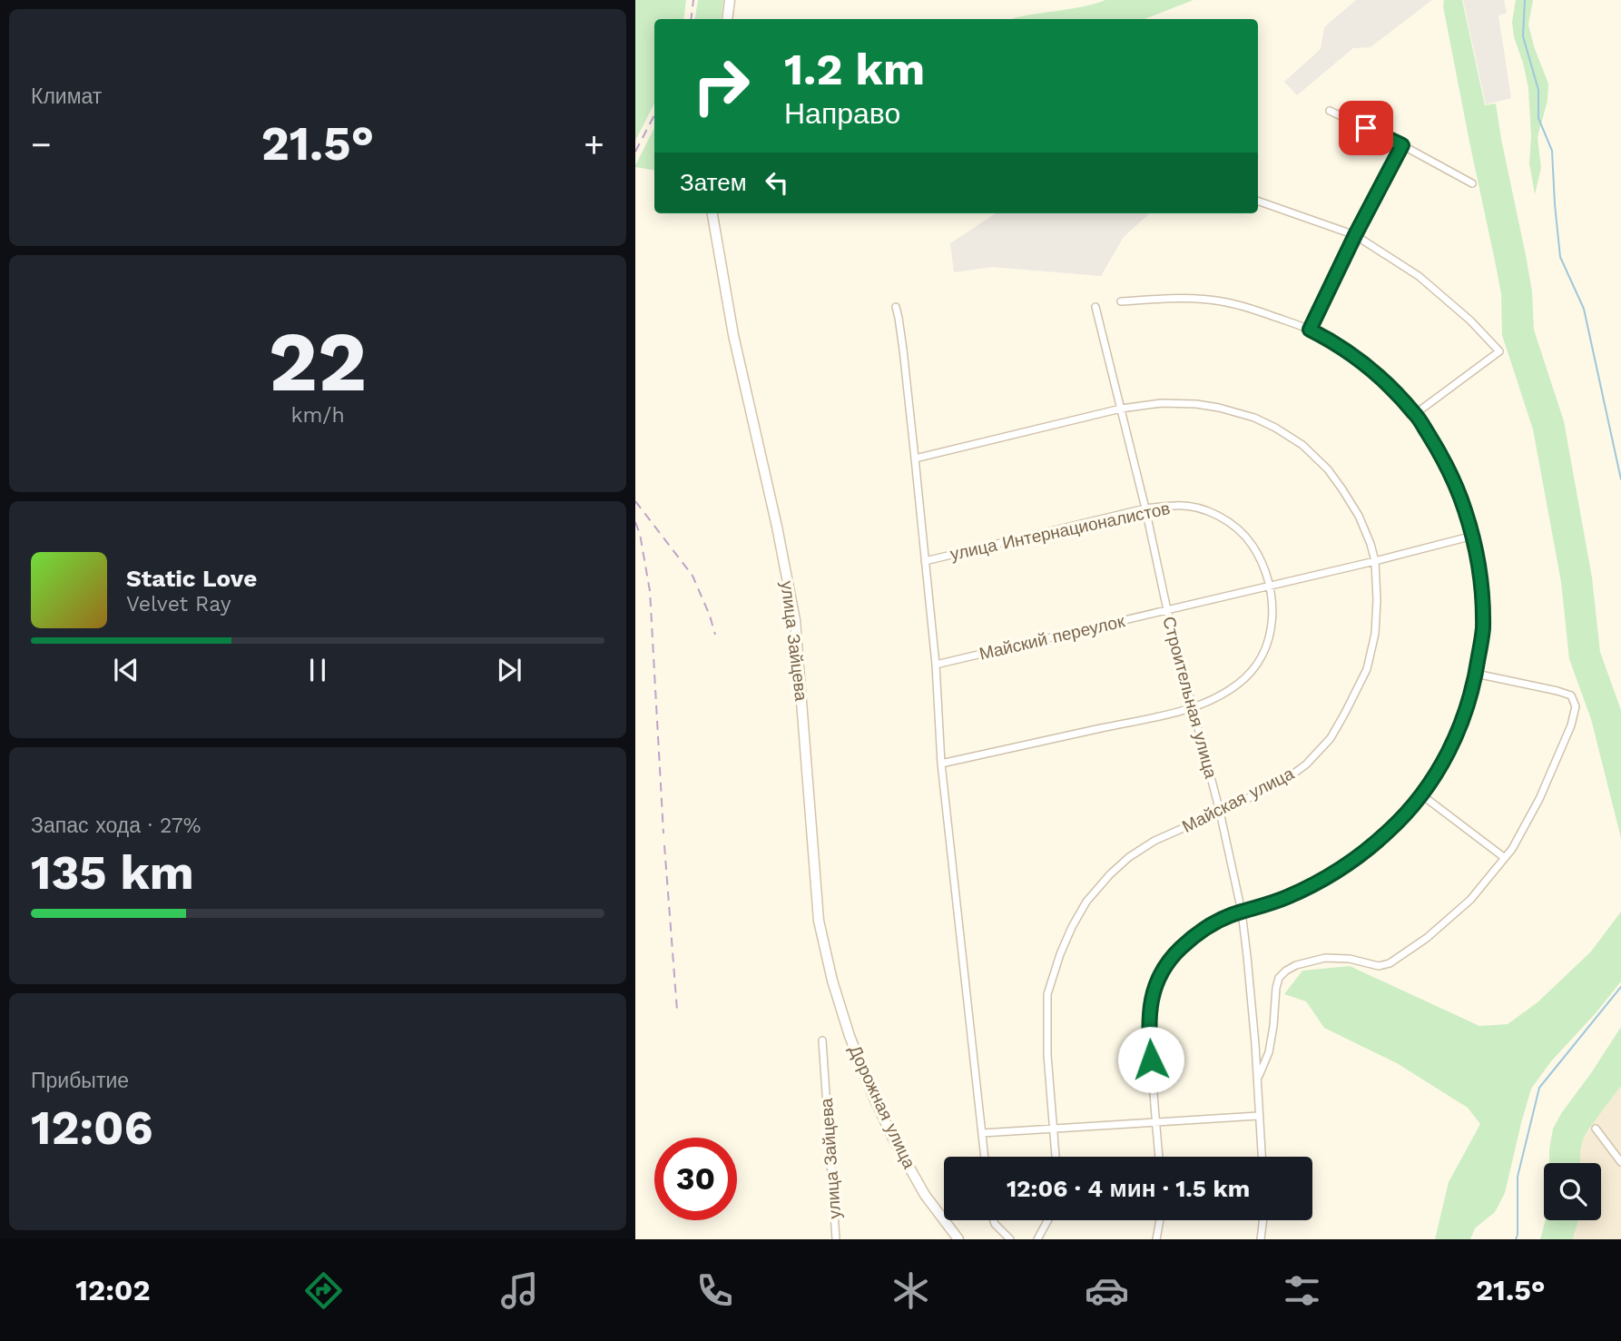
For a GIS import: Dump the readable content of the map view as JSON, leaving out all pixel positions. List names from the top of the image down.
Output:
{
  "streets": {
    "street": [
      "улица Интернационалистов",
      "Майский переулок",
      "улица Зайцева",
      "Строительная улица",
      "Майская улица",
      "Дорожная улица"
    ]
  },
  "crossings": [
    ["улица Интернационалистов", "Майский переулок"],
    ["улица Интернационалистов", "Строительная улица"],
    ["Майский переулок", "Строительная улица"],
    ["Майский переулок", "Майская улица"],
    ["улица Зайцева", "Дорожная улица"],
    ["Строительная улица", "Майская улица"]
  ],
  "page": {
    "tile": [
      "Климат",
      ["22", "km/h"],
      ["Запас хода · 27%", "135 km"],
      ["Прибытие", "12:06"]
    ],
    "turn": ["1.2 km", "Направо"],
    "heat": ["−", "21.5°", "+"],
    "then": "Затем",
    "song": ["Static Love", "Velvet Ray"],
    "limit": "30",
    "trip": "12:06 · 4 мин · 1.5 km",
    "tabs": ["12:02", "21.5°"]
  }
}
